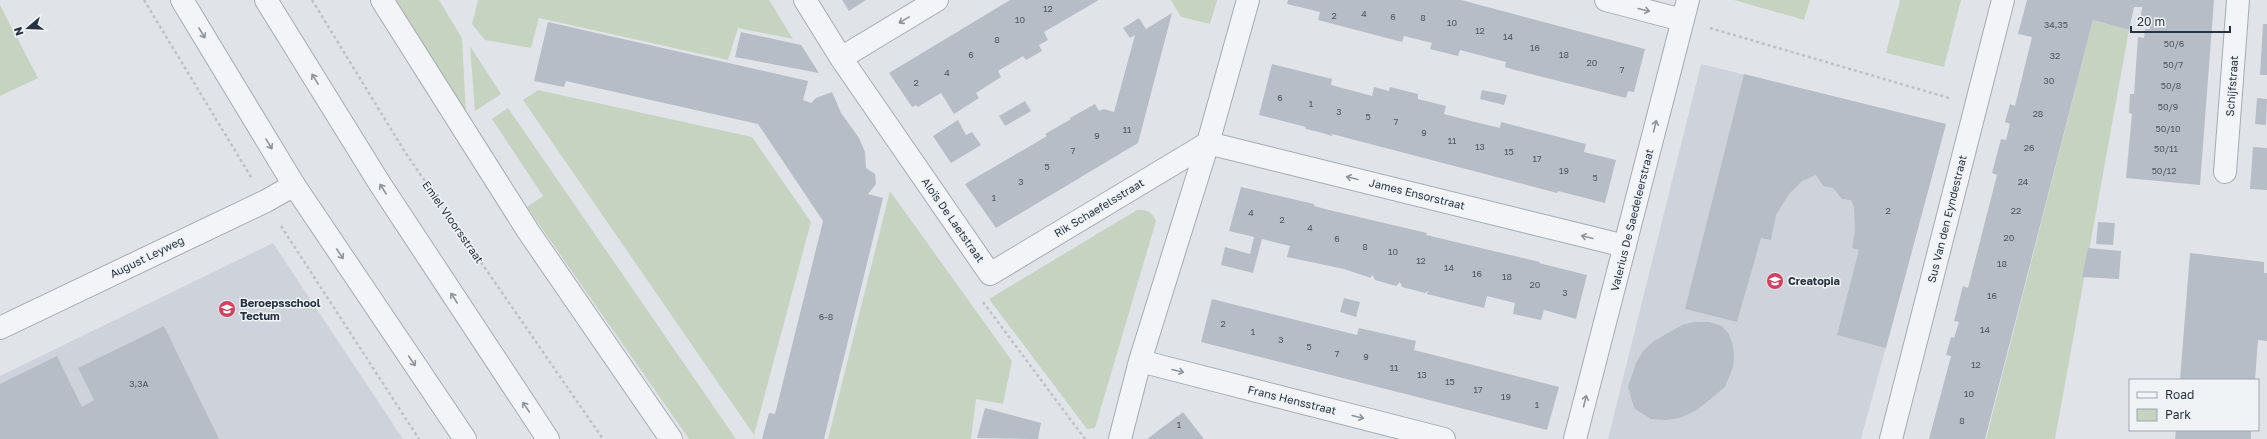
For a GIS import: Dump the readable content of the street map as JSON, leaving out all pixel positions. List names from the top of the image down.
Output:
{
  "streets": {
    "street": [
      "Schijfstraat",
      "James Ensorstraat",
      "Rik Schaefelsstraat",
      "Sus Van den Eyndestraat",
      "Aloïs De Laetstraat",
      "Valerius De Saedeleerstraat",
      "August Leyweg",
      "Frans Hensstraat"
    ],
    "path": ["Emiel Vloorsstraat"]
  },
  "crossings": [
    ["James Ensorstraat", "Rik Schaefelsstraat"],
    ["James Ensorstraat", "Valerius De Saedeleerstraat"],
    ["Rik Schaefelsstraat", "Aloïs De Laetstraat"]
  ],
  "one_way": ["James Ensorstraat", "Valerius De Saedeleerstraat", "Frans Hensstraat"],
  "places": {
    "school or university": ["Creatopia", "Beroepsschool Tectum"]
  },
  "house_numbers": [
    "12",
    "4",
    "2",
    "6",
    "8",
    "10",
    "10",
    "34,35",
    "12",
    "14",
    "8",
    "50/6",
    "16",
    "6",
    "18",
    "32",
    "20",
    "50/7",
    "7",
    "4",
    "30",
    "2",
    "50/8",
    "6",
    "1",
    "50/9",
    "3",
    "28",
    "5",
    "7",
    "50/10",
    "11",
    "9",
    "9",
    "11",
    "13",
    "26",
    "50/11",
    "7",
    "15",
    "17",
    "5",
    "19",
    "50/12",
    "5",
    "3",
    "24",
    "1",
    "2",
    "22",
    "4",
    "2",
    "4",
    "20",
    "6",
    "8",
    "10",
    "12",
    "18",
    "14",
    "16",
    "18",
    "20",
    "3",
    "16",
    "6-8",
    "2",
    "14",
    "1",
    "3",
    "5",
    "7",
    "9",
    "12",
    "11",
    "13",
    "15",
    "3,3A",
    "17",
    "10",
    "19",
    "1",
    "8",
    "1"
  ],
  "legend": ["Road", "Park"],
  "scale_bar": "20 m",
  "north": "left"
}
